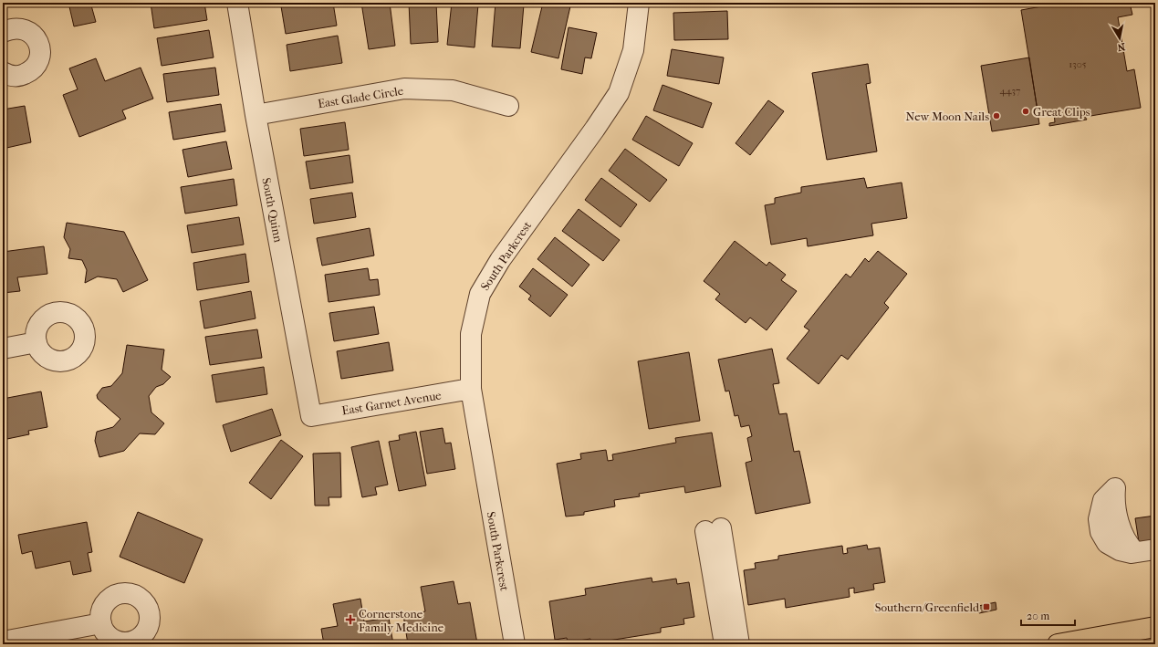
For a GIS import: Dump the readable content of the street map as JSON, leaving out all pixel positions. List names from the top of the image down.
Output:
{
  "streets": {
    "street": [
      "East Glade Circle",
      "South Quinn",
      "South Parkcrest",
      "East Garnet Avenue"
    ]
  },
  "crossings": [
    ["East Glade Circle", "South Quinn"],
    ["South Quinn", "East Garnet Avenue"],
    ["South Parkcrest", "East Garnet Avenue"]
  ],
  "places": {
    "other": ["Great Clips", "New Moon Nails"],
    "transit": ["Southern/Greenfield"],
    "health": ["Cornerstone Family Medicine"]
  },
  "house_numbers": ["1305", "4437"],
  "scale_bar": "20 m",
  "north": "bottom"
}
